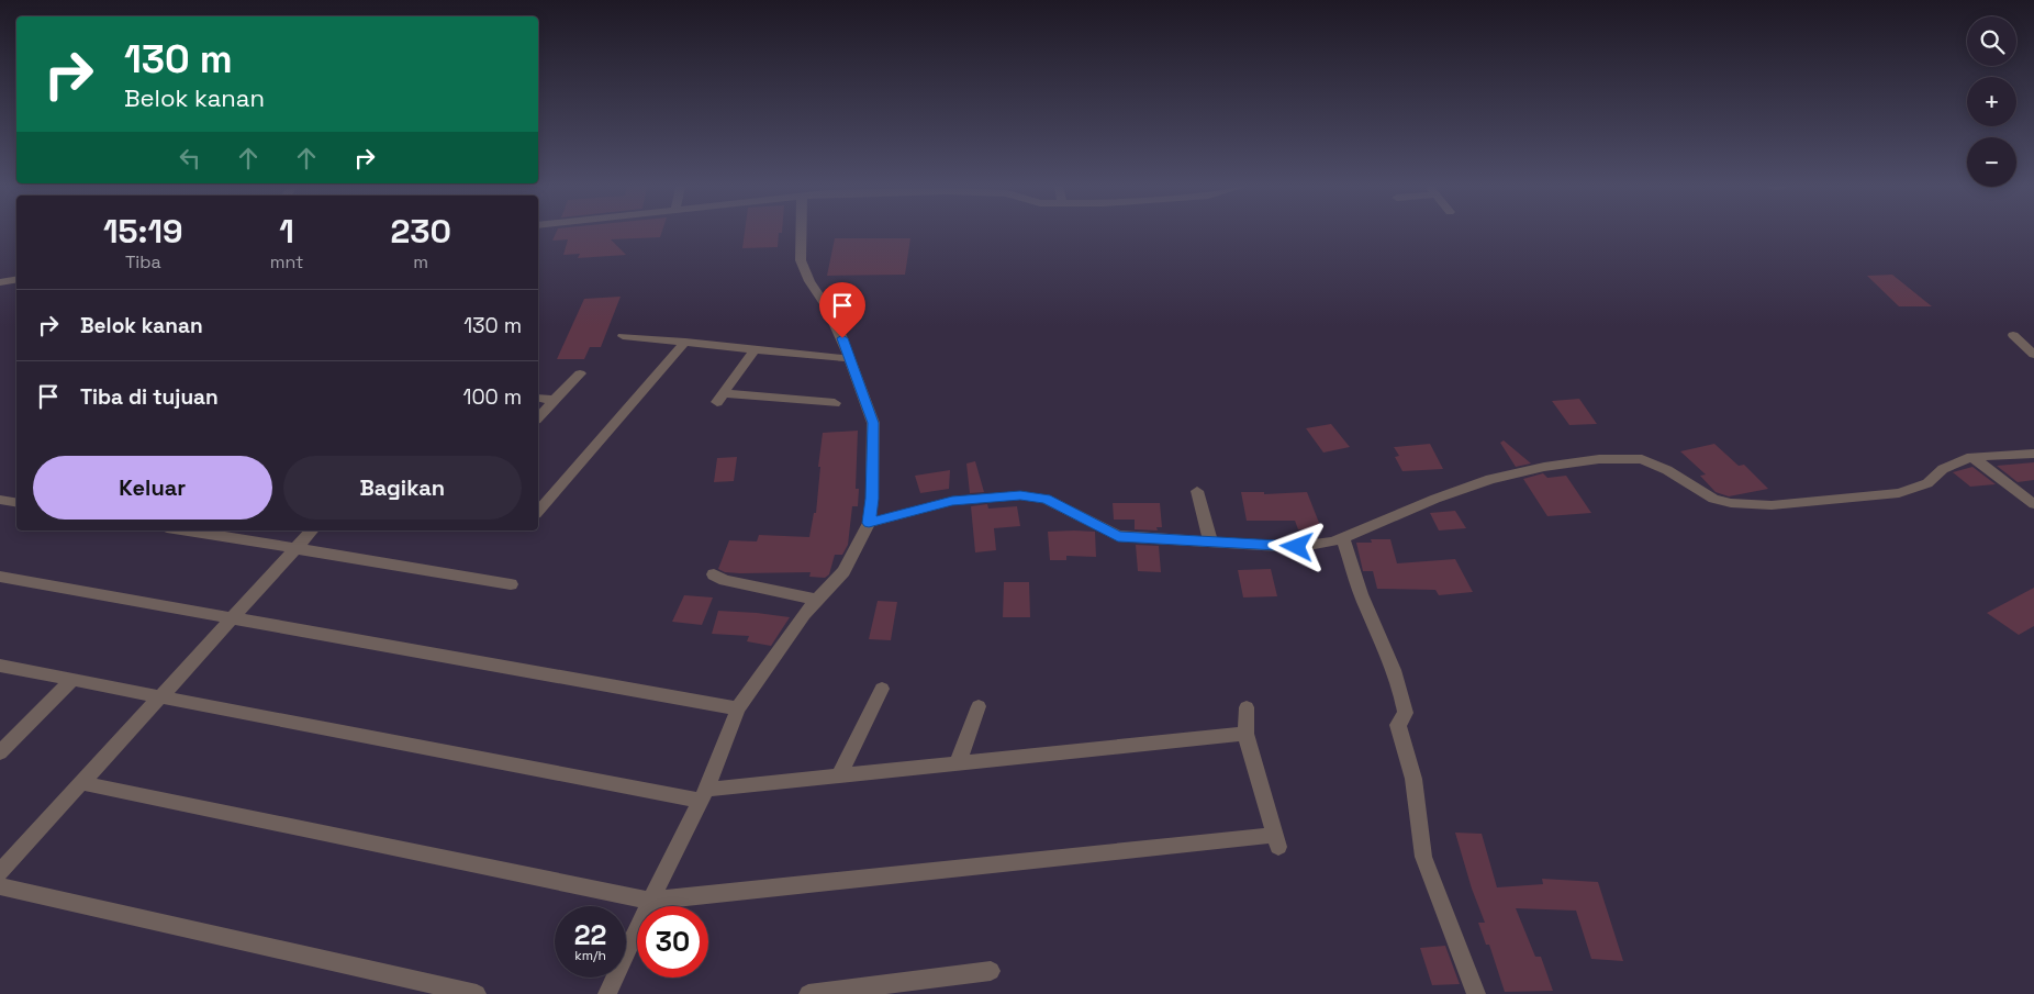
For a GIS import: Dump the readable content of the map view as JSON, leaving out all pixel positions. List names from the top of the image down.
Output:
{
  "page": {
    "map_buttons": ["+", "−"],
    "turn": ["130 m", "Belok kanan"],
    "eta": [
      "15:19",
      "Tiba",
      "1",
      "mnt",
      "230",
      "m"
    ],
    "list": [
      {
        "name": "Belok kanan",
        "value": "130 m"
      },
      {
        "name": "Tiba di tujuan",
        "value": "100 m"
      }
    ],
    "buttons": ["Keluar", "Bagikan"],
    "speed": "22 km/h",
    "limit": "30"
  }
}
